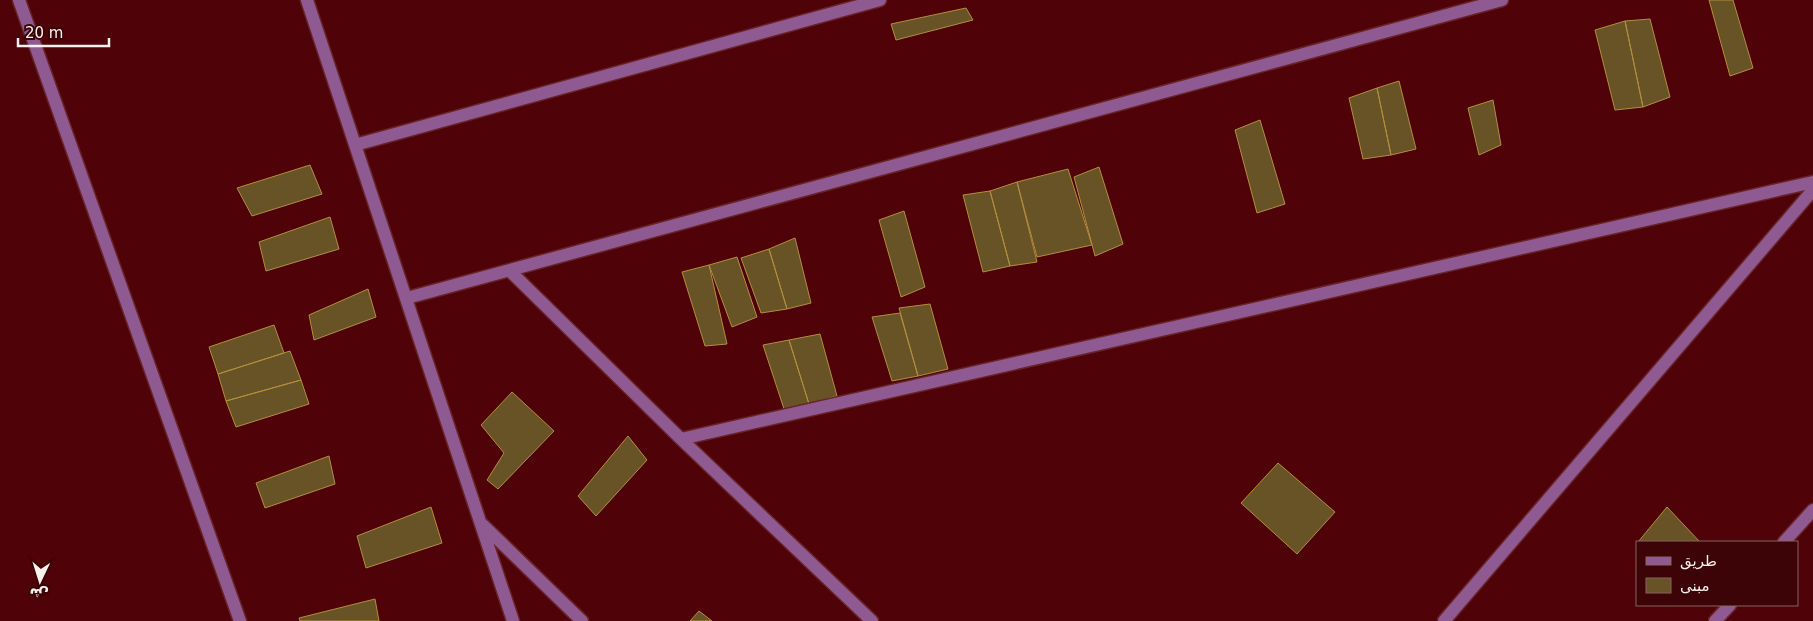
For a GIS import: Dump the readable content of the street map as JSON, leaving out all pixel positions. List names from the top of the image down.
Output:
{
  "legend": ["طريق", "مبنى"],
  "scale_bar": "20 m",
  "north": "bottom"
}
